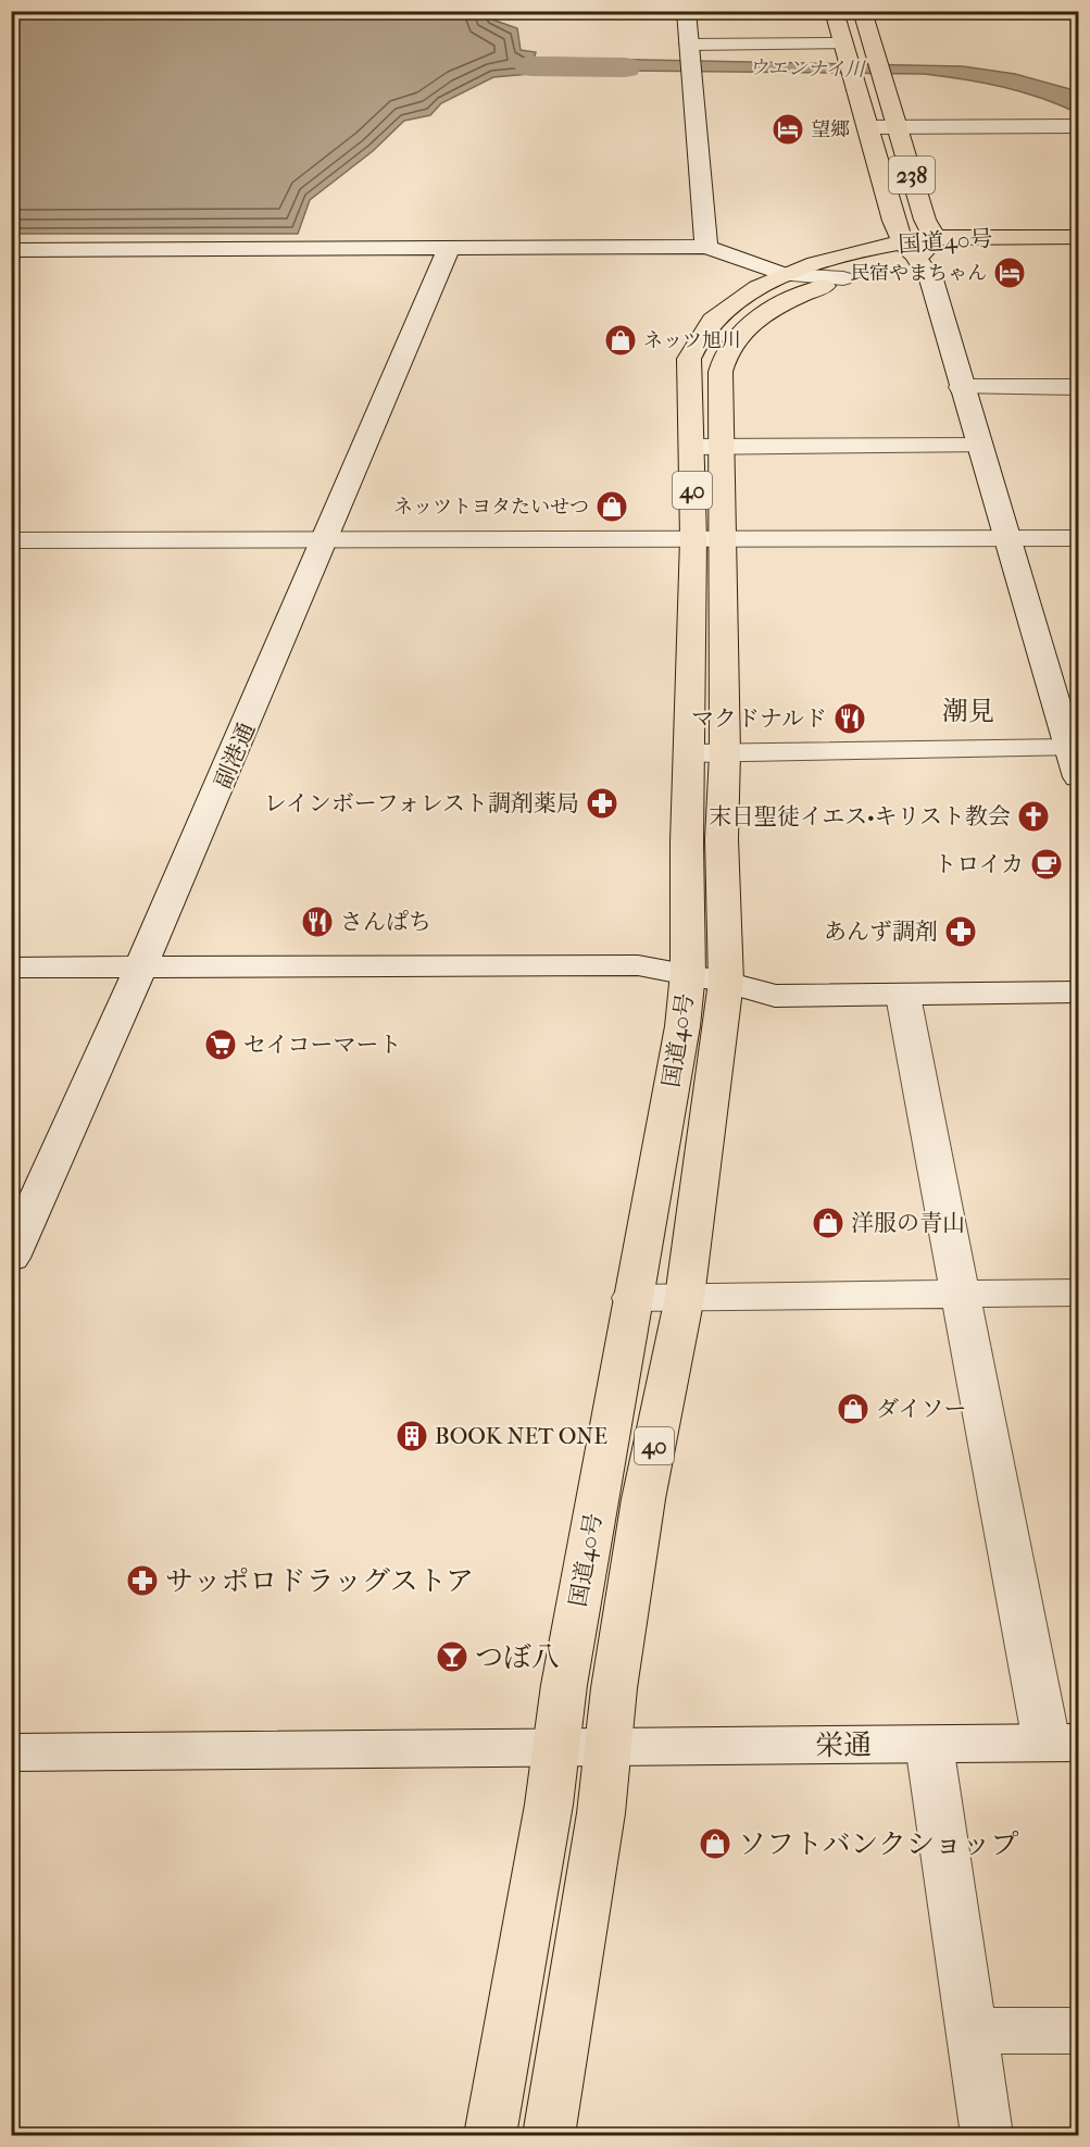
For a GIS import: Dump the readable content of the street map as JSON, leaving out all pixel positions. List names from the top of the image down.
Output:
{
  "streets": {
    "highway": ["238", "国道40号", "40"],
    "street": ["副港通", "栄通"]
  },
  "crossings": [
    ["238", "国道40号"],
    ["国道40号", "栄通"]
  ],
  "districts": ["潮見"],
  "water": ["ウエンナイ川"],
  "places": {
    "hotel": ["望郷", "民宿やまちゃん"],
    "shop": [
      "ネッツ旭川",
      "ネッツトヨタたいせつ",
      "洋服の青山",
      "ダイソー",
      "ソフトバンクショップ"
    ],
    "restaurant": ["マクドナルド", "さんぱち"],
    "pharmacy": ["レインボーフォレスト調剤薬局", "あんず調剤", "サッポロドラッグストア"],
    "church": ["末日聖徒イエス•キリスト教会"],
    "cafe": ["トロイカ"],
    "supermarket": ["セイコーマート"],
    "building": ["BOOK NET ONE"],
    "bar": ["つぼ八"]
  }
}
